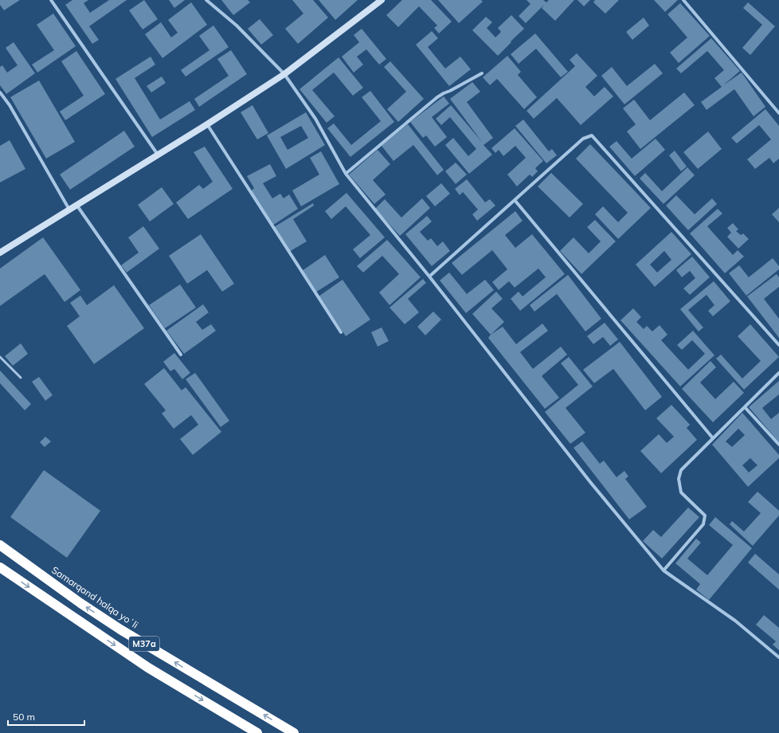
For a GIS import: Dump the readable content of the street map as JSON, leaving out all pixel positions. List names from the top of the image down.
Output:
{
  "streets": {
    "highway": ["Samarqand halqa yoʻli", "M37a"]
  },
  "scale_bar": "50 m"
}
